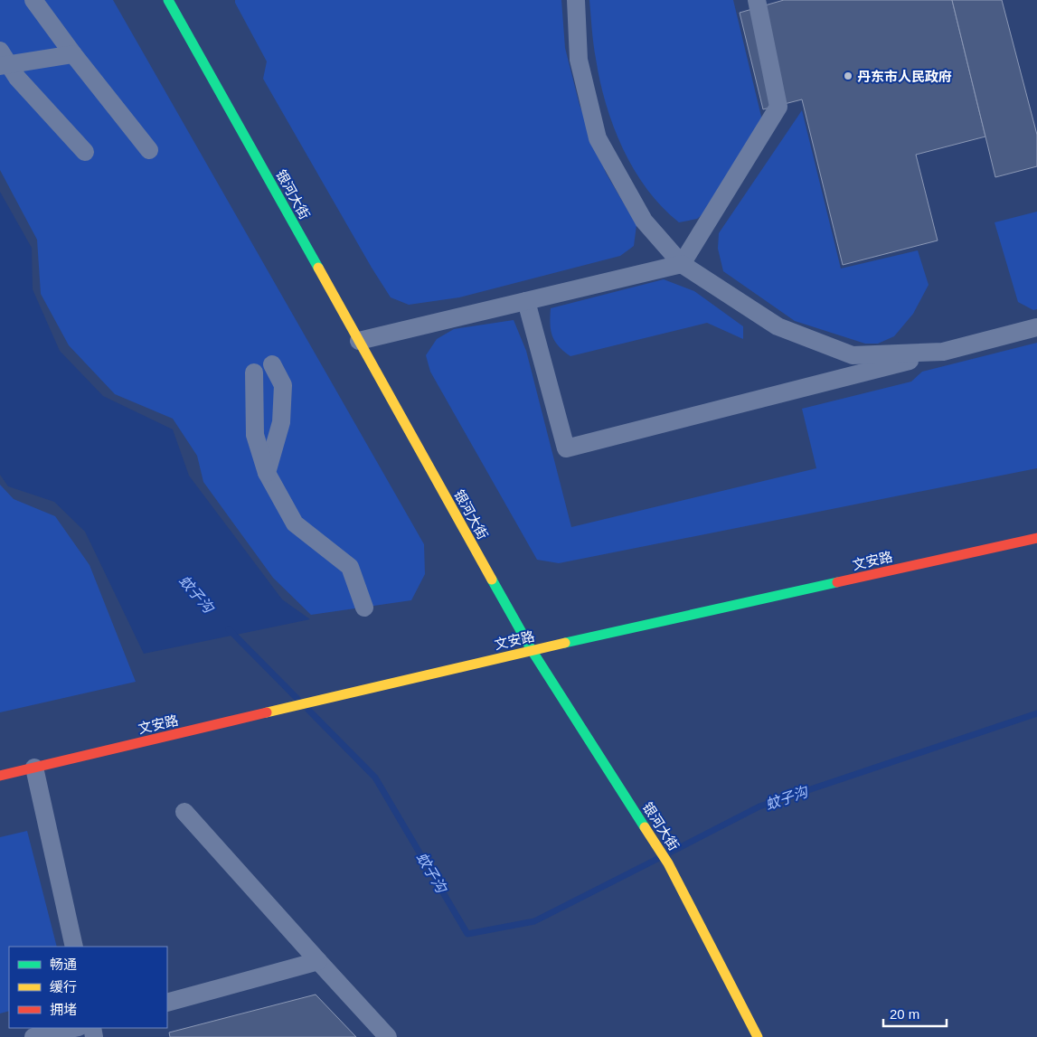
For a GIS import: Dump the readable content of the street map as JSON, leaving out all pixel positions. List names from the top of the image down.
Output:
{
  "streets": {
    "main road": ["银河大街", "文安路"]
  },
  "crossings": [
    ["银河大街", "文安路"]
  ],
  "water": ["蚊子沟"],
  "places": ["丹东市人民政府"],
  "legend": ["畅通", "缓行", "拥堵"],
  "scale_bar": "20 m"
}
